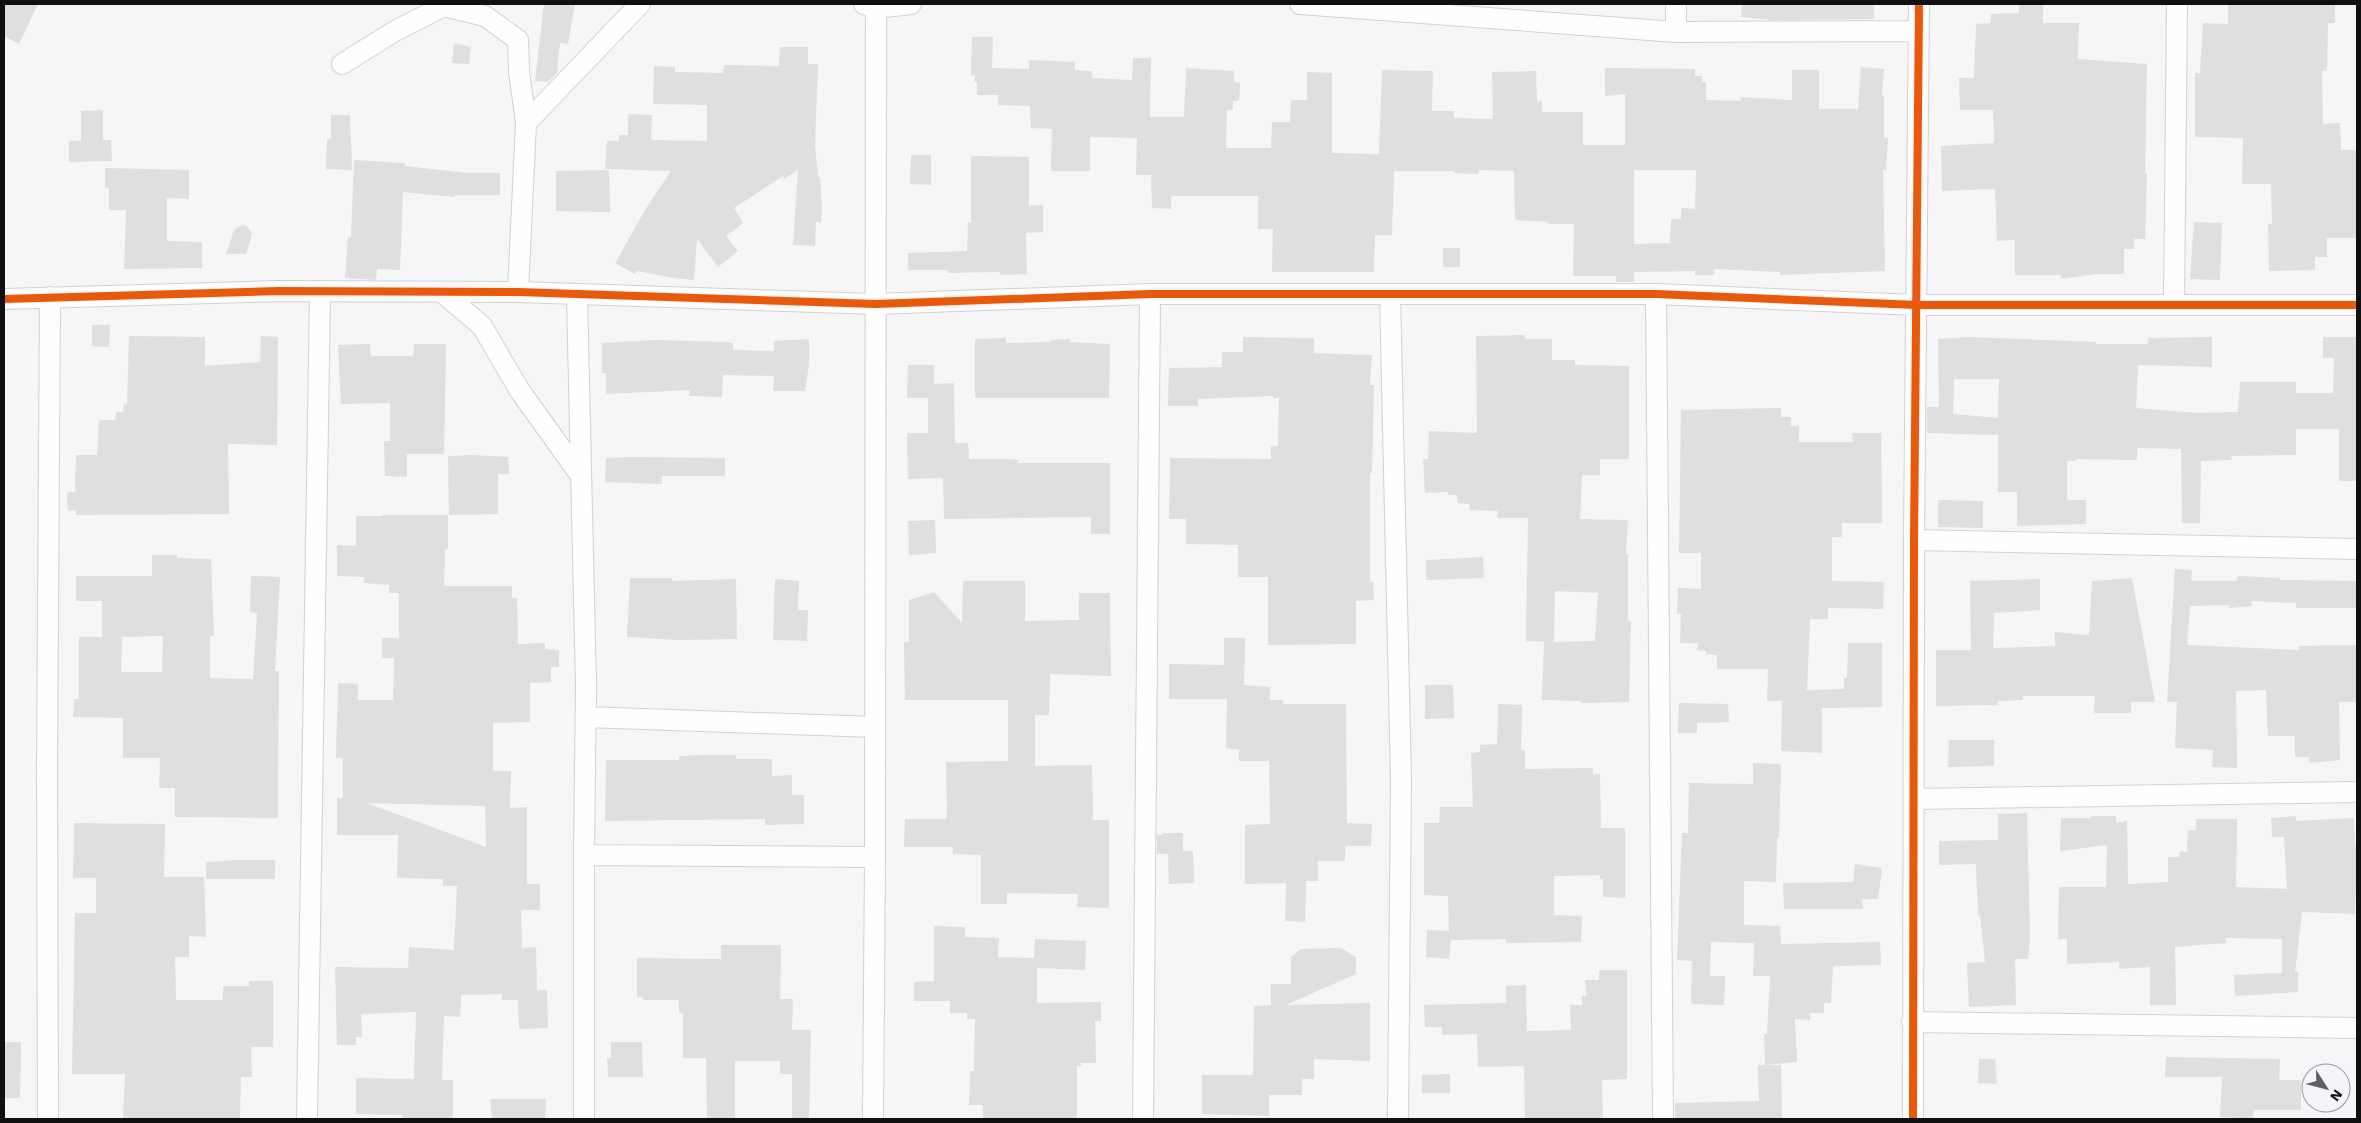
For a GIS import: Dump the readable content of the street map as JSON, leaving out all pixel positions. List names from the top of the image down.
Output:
{
  "north": "bottom right"
}
